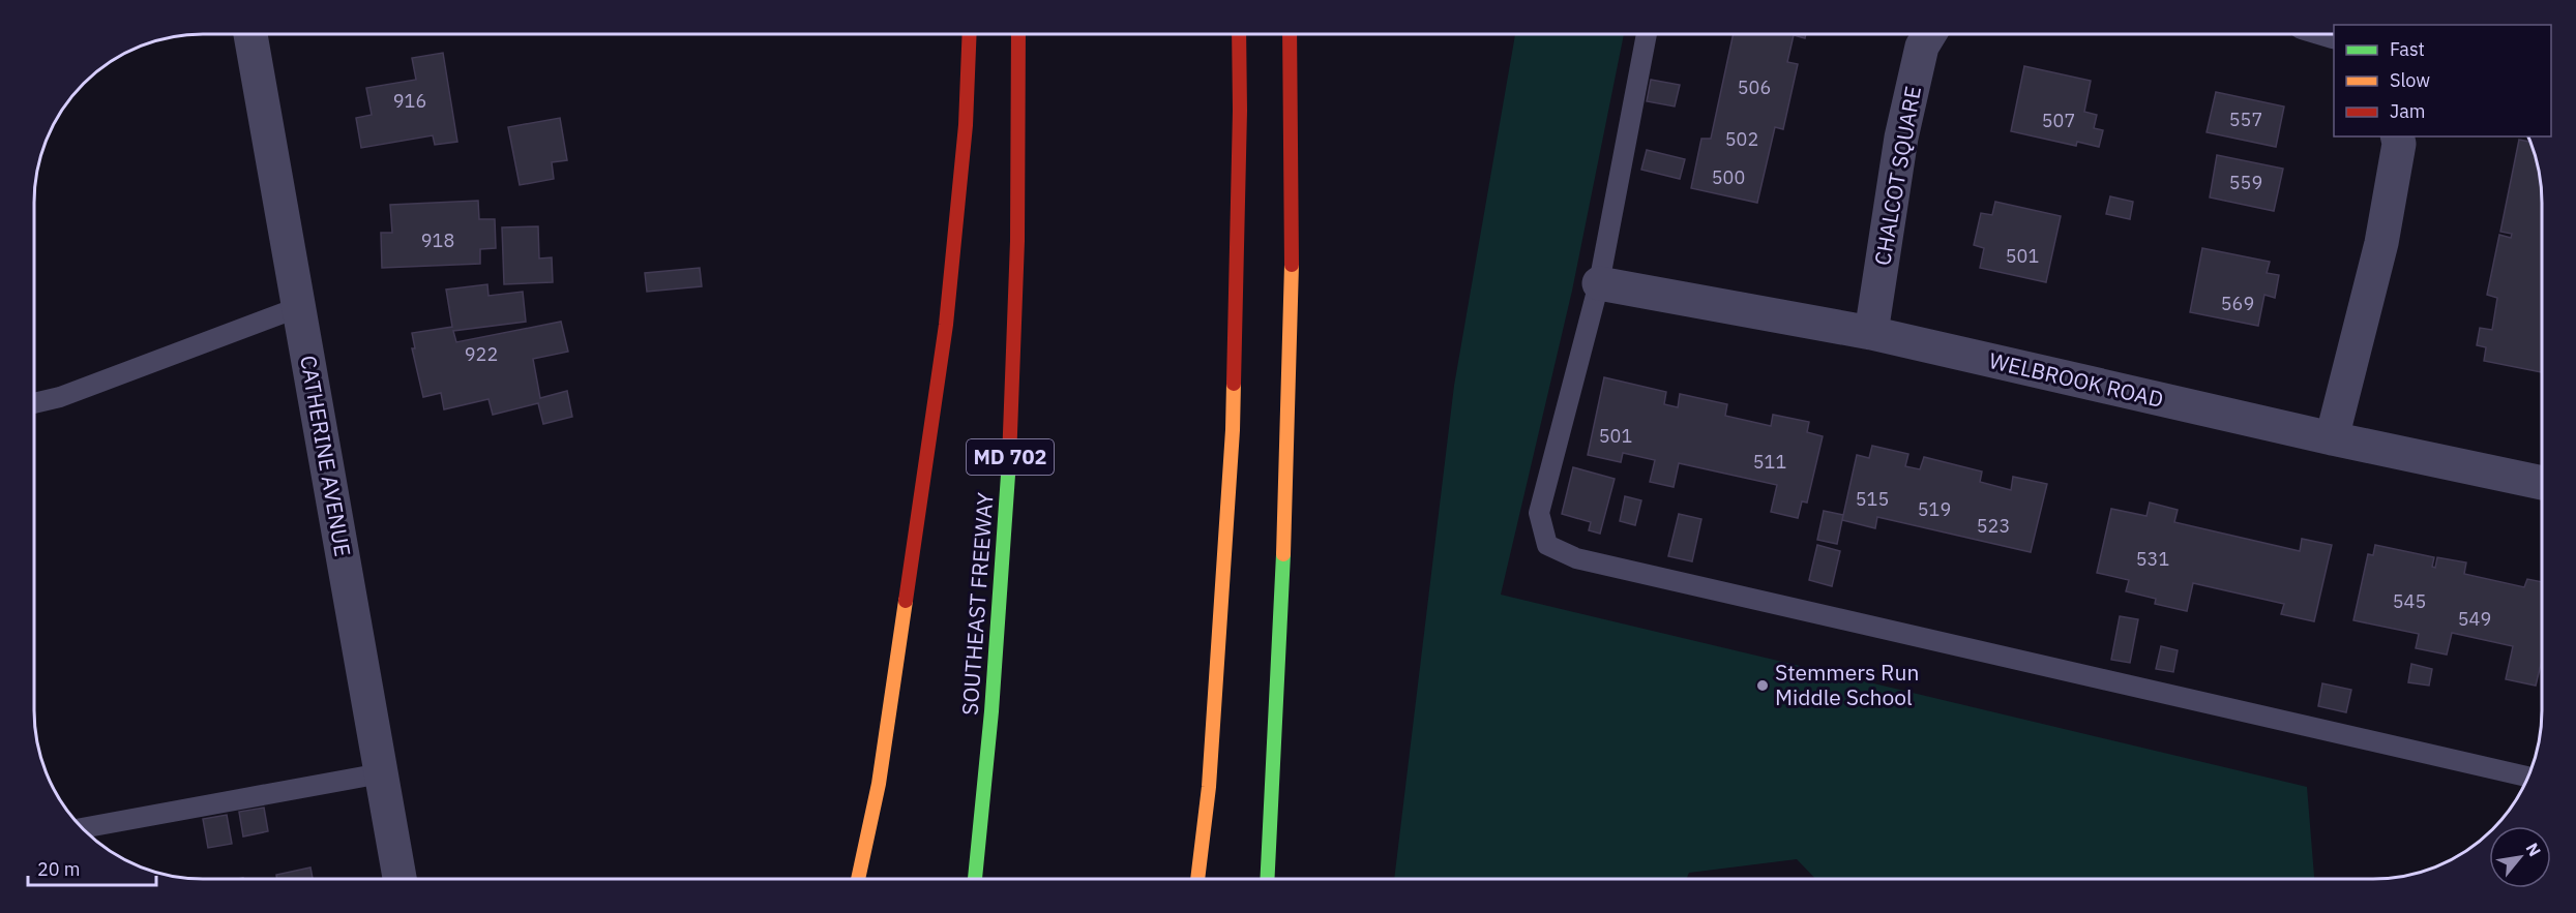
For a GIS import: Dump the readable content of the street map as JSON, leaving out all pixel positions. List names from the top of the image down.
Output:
{
  "streets": {
    "highway": ["MD 702", "SOUTHEAST FREEWAY"],
    "street": ["CHALCOT SQUARE", "WELBROOK ROAD", "CATHERINE AVENUE"]
  },
  "crossings": [
    ["CHALCOT SQUARE", "WELBROOK ROAD"]
  ],
  "places": ["Stemmers Run Middle School"],
  "house_numbers": [
    "506",
    "916",
    "557",
    "507",
    "502",
    "500",
    "559",
    "918",
    "501",
    "569",
    "922",
    "501",
    "511",
    "515",
    "519",
    "523",
    "531",
    "545",
    "549"
  ],
  "legend": ["Fast", "Slow", "Jam"],
  "scale_bar": "20 m",
  "north": "top right"
}
